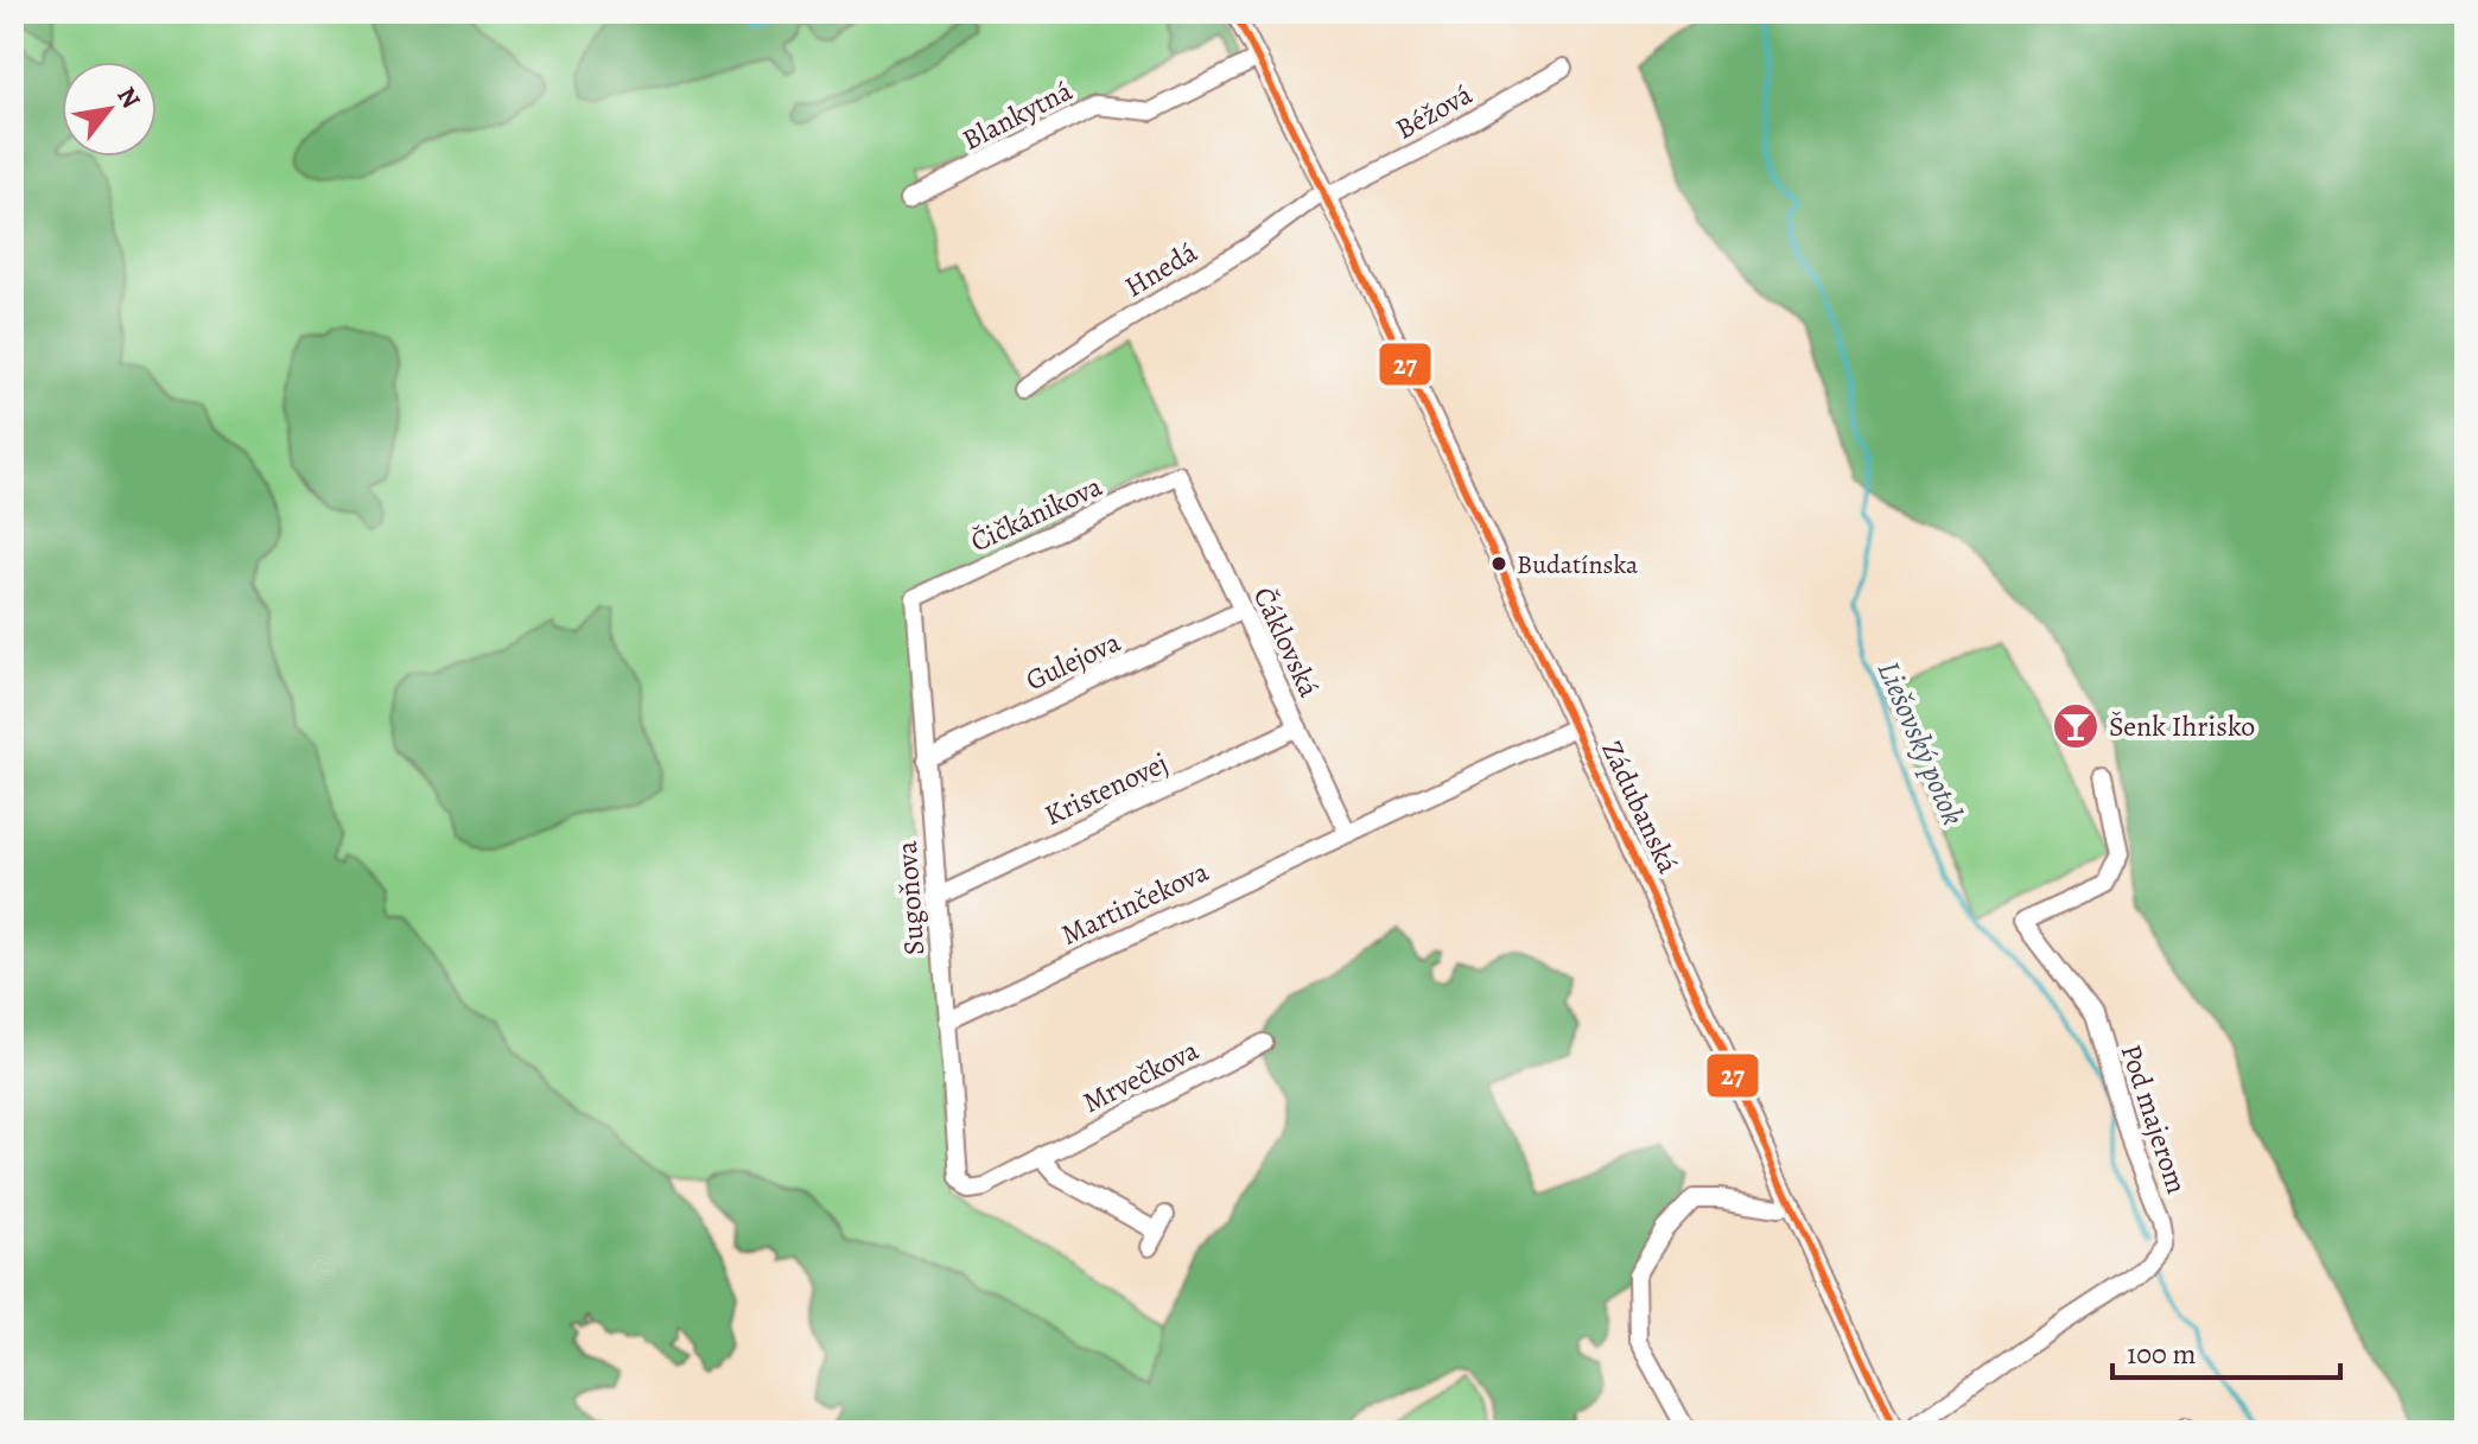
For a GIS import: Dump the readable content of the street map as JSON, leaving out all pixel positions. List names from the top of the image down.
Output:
{
  "streets": {
    "street": [
      "Béžová",
      "Blankytná",
      "Hnedá",
      "Čičkánikova",
      "Čáklovská",
      "Gulejova",
      "Kristenovej",
      "Zádubanská",
      "Sugoňova",
      "Martinčekova",
      "Mrvečkova",
      "Pod majerom"
    ]
  },
  "crossings": [
    ["Béžová", "Hnedá"],
    ["Béžová", "Zádubanská"],
    ["Hnedá", "Zádubanská"],
    ["Čičkánikova", "Čáklovská"],
    ["Čičkánikova", "Sugoňova"],
    ["Čáklovská", "Gulejova"],
    ["Čáklovská", "Kristenovej"],
    ["Čáklovská", "Martinčekova"],
    ["Gulejova", "Sugoňova"],
    ["Kristenovej", "Sugoňova"],
    ["Zádubanská", "Martinčekova"],
    ["Sugoňova", "Martinčekova"],
    ["Sugoňova", "Mrvečkova"]
  ],
  "water": ["Liešovský potok"],
  "places": {
    "other": ["Budatínska"],
    "bar": ["Šenk Ihrisko"]
  },
  "lines": ["transit line 27"],
  "scale_bar": "100 m",
  "north": "top right"
}
